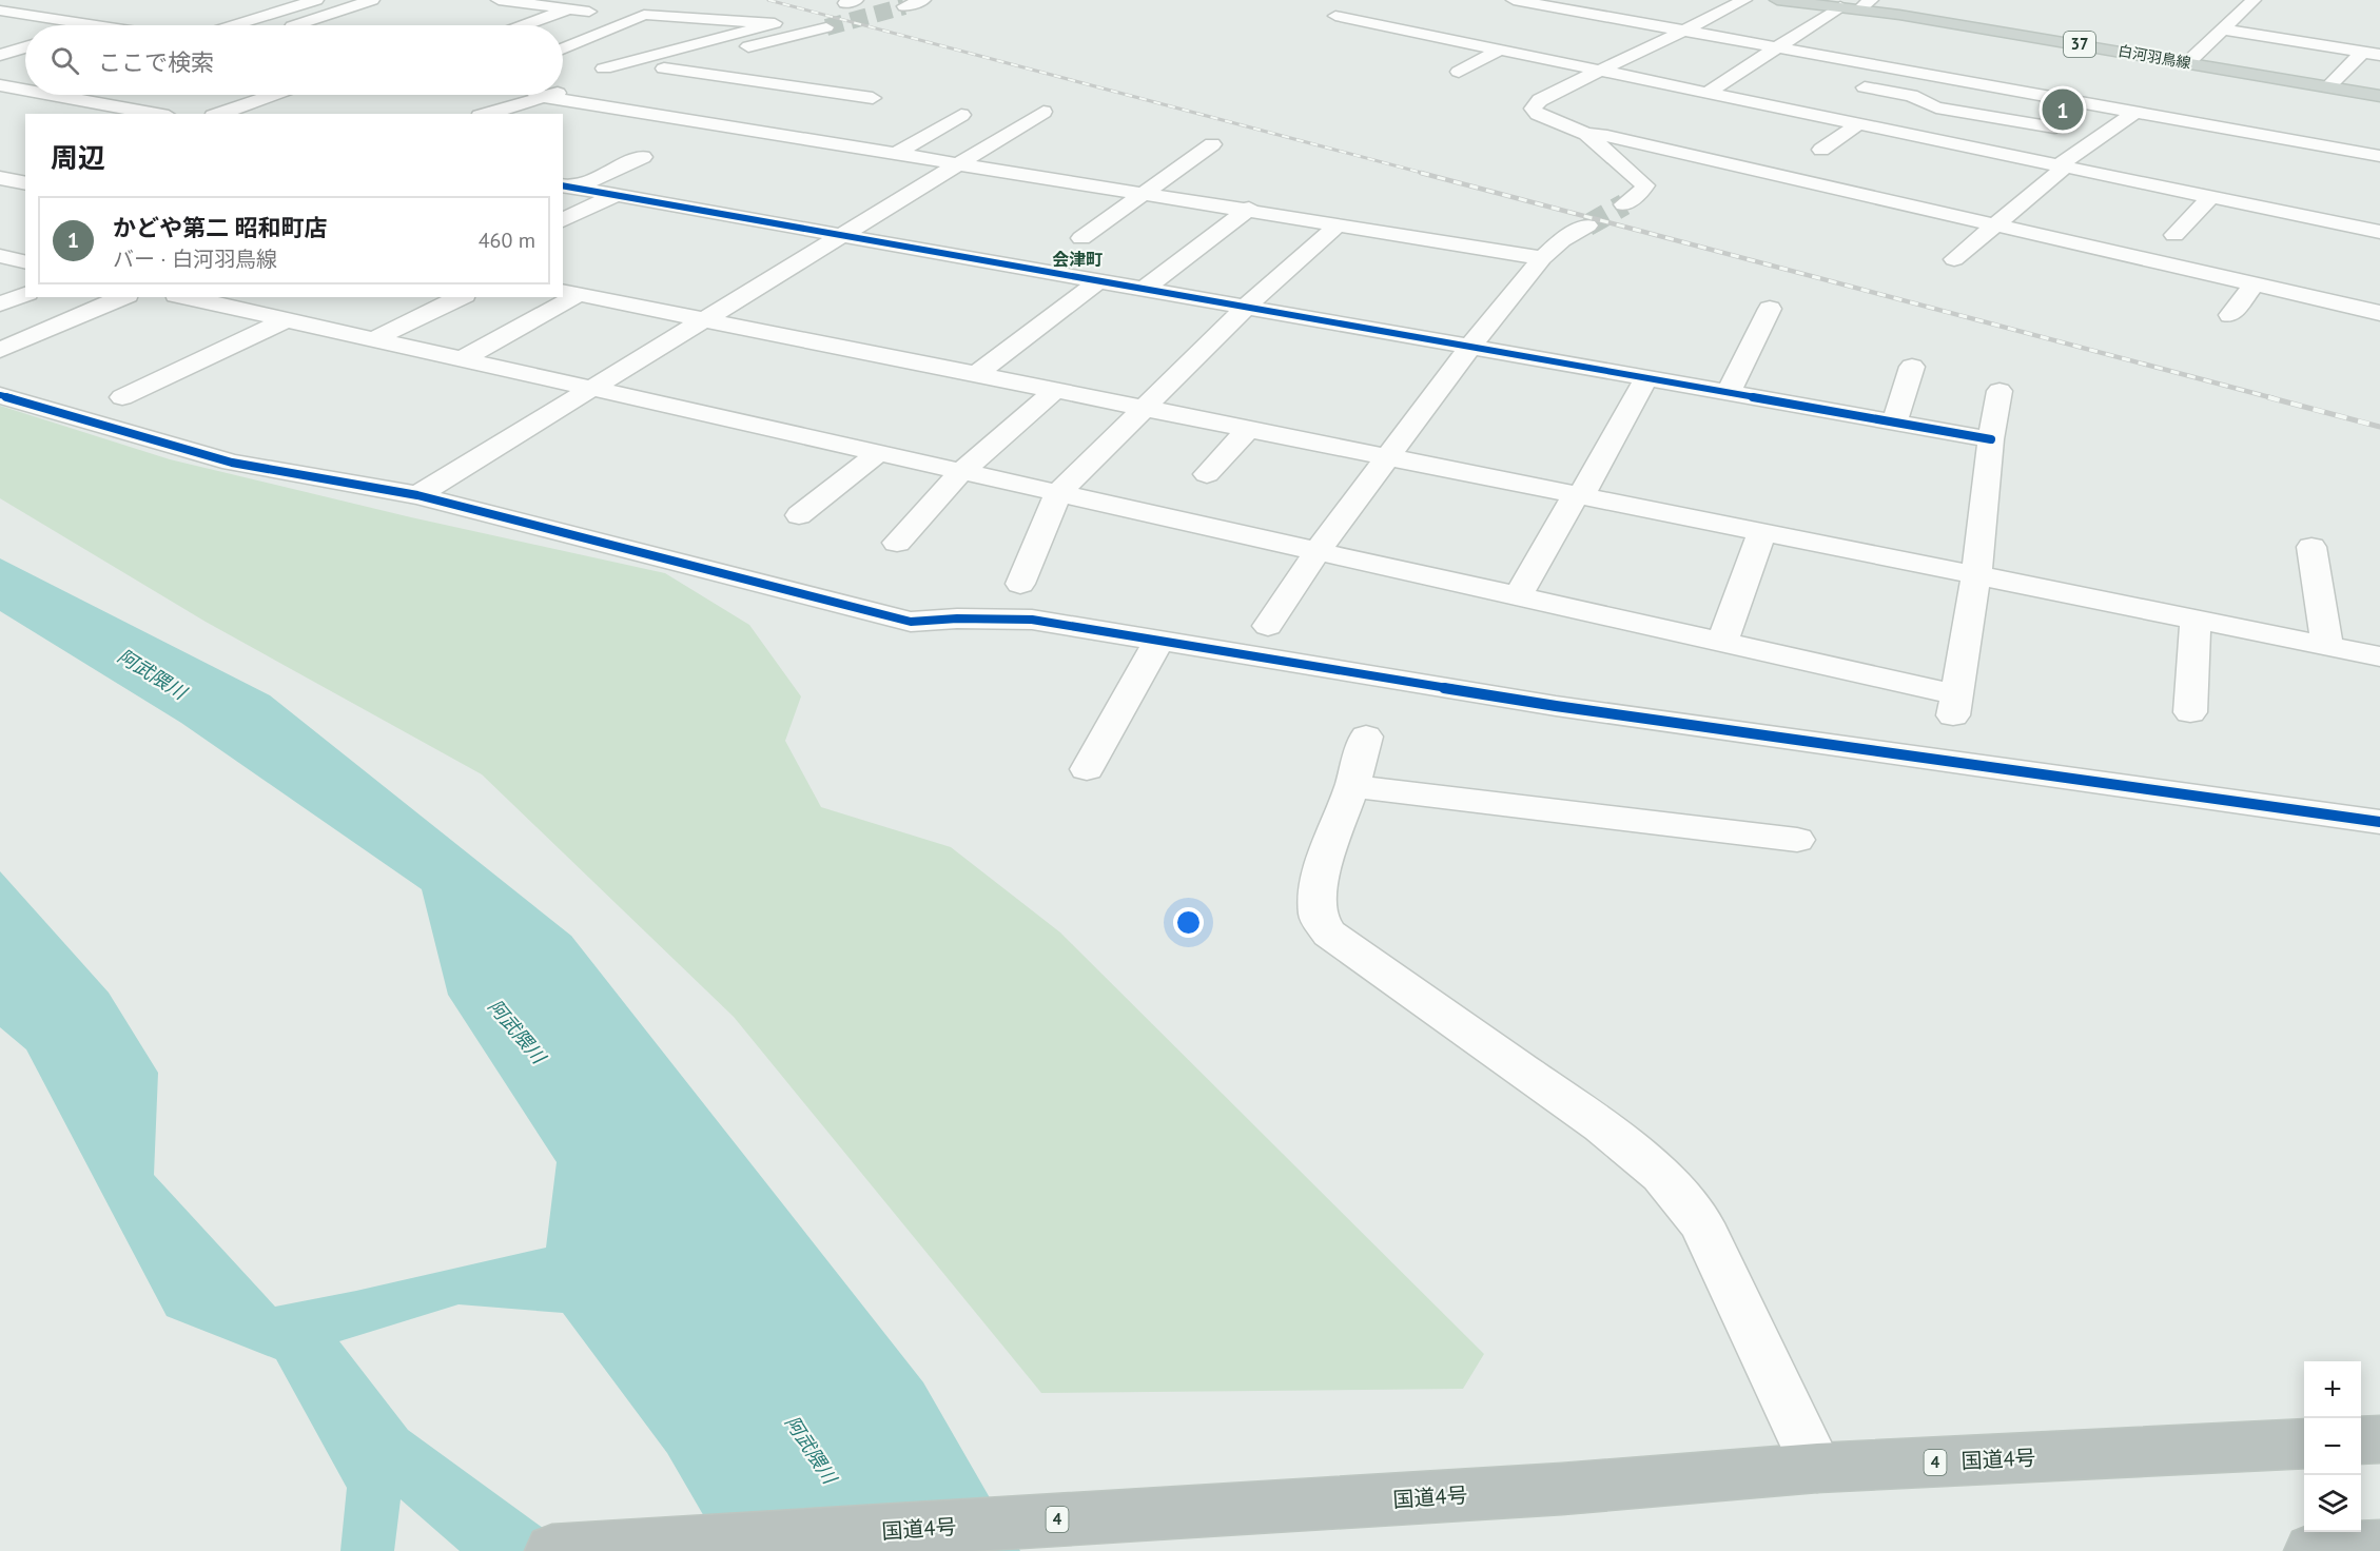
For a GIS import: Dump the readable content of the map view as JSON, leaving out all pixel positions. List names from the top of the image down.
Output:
{
  "streets": {
    "highway": ["国道4号", "4"],
    "main road": ["37", "白河羽鳥線"]
  },
  "districts": ["会津町"],
  "water": ["阿武隈川"],
  "page": {
    "search": "ここで検索",
    "pins": "1",
    "heading": "周辺",
    "list": [
      {
        "mark": "1",
        "name": "かどや第二 昭和町店",
        "note": "バー · 白河羽鳥線",
        "value": "460 m"
      }
    ],
    "map_buttons": ["+", "−"]
  }
}
